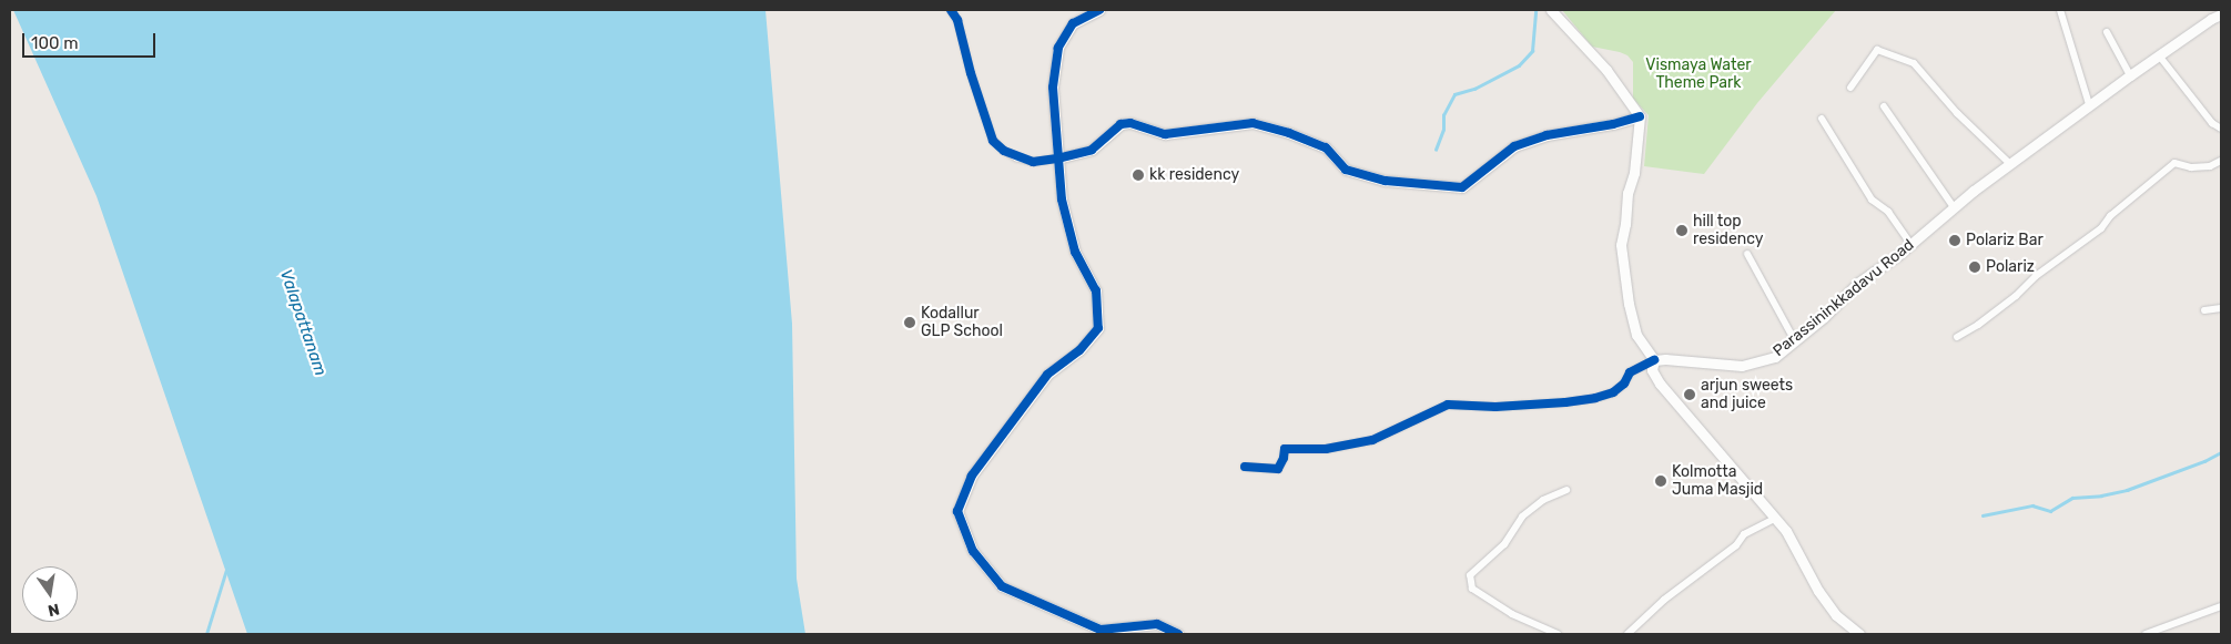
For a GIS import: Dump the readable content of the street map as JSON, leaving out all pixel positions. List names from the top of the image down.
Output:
{
  "streets": {
    "street": ["Parassininkkadavu Road"]
  },
  "water": ["Valapattanam"],
  "parks": ["Vismaya Water Theme Park"],
  "places": [
    "kk residency",
    "hill top residency",
    "Polariz Bar",
    "Polariz",
    "Kodallur GLP School",
    "arjun sweets and juice",
    "Kolmotta Juma Masjid"
  ],
  "scale_bar": "100 m",
  "north": "bottom"
}
